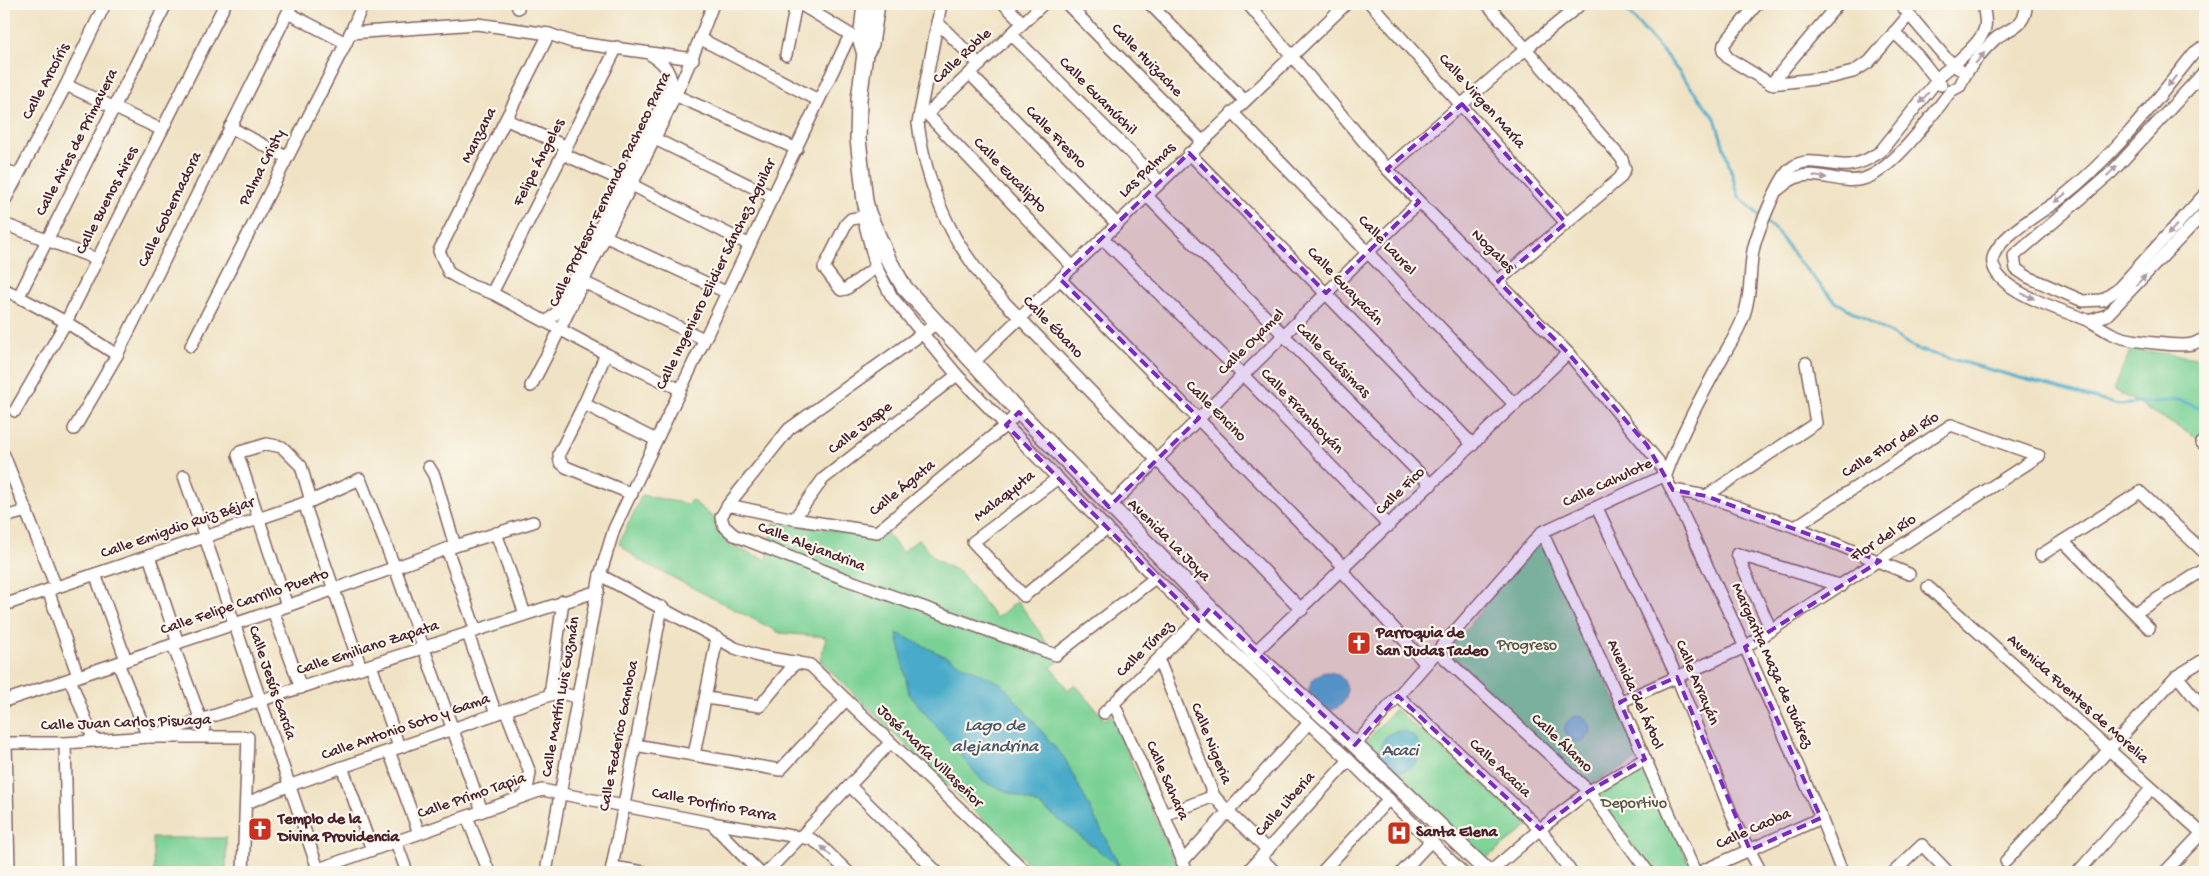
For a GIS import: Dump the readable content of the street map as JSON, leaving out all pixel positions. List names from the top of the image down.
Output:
{
  "streets": {
    "main road": ["Avenida La Joya"],
    "street": [
      "Calle Roble",
      "Calle Huizache",
      "Calle Arcoíris",
      "Calle Guamúchil",
      "Calle Virgen María",
      "Manzana",
      "Calle Fresno",
      "Calle Aires de Primavera",
      "Felipe Ángeles",
      "Palma Cristy",
      "Las Palmas",
      "Calle Eucalipto",
      "Calle Profesor Fernando Pacheco Parra",
      "Calle Buenos Aires",
      "Calle Gobernadora",
      "Calle Laurel",
      "Nogales",
      "Calle Ingeniero Elidier Sánchez Aguilar",
      "Calle Guayacán",
      "Calle Ébano",
      "Calle Oyamel",
      "Calle Guásimas",
      "Calle Encino",
      "Calle Framboyán",
      "Calle Jaspe",
      "Calle Flor del Río",
      "Calle Cahulote",
      "Calle Ágata",
      "Calle Fico",
      "Malaqyuta",
      "Calle Emigdio Ruiz Béjar",
      "Flor del Río",
      "Calle Alejandrina",
      "Calle Felipe Carrillo Puerto",
      "Calle Emiliano Zapata",
      "Calle Túnez",
      "Margarita Maza de Juárez",
      "Calle Jesús García",
      "Calle Arrayán",
      "Avenida del Árbol",
      "Calle Martín Luis Guzmán",
      "Avenida Fuentes de Morelia",
      "Calle Juan Carlos Pisuaga",
      "Calle Antonio Soto y Gama",
      "Calle Federico Gamboa",
      "Calle Nigeria",
      "Calle Álamo",
      "José María Villaseñor",
      "Calle Acacia",
      "Calle Sahara",
      "Calle Primo Tapia",
      "Calle Liberia",
      "Calle Porfirio Parra",
      "Calle Caoba"
    ]
  },
  "crossings": [
    ["Calle Roble", "Calle Guamúchil"],
    ["Calle Roble", "Calle Fresno"],
    ["Calle Roble", "Calle Eucalipto"],
    ["Calle Roble", "Calle Ébano"],
    ["Calle Huizache", "Las Palmas"],
    ["Calle Guamúchil", "Las Palmas"],
    ["Manzana", "Felipe Ángeles"],
    ["Calle Fresno", "Las Palmas"],
    ["Las Palmas", "Calle Eucalipto"],
    ["Las Palmas", "Calle Laurel"],
    ["Las Palmas", "Nogales"],
    ["Las Palmas", "Calle Guayacán"],
    ["Las Palmas", "Calle Ébano"],
    ["Las Palmas", "Calle Guásimas"],
    ["Las Palmas", "Calle Encino"],
    ["Las Palmas", "Calle Framboyán"],
    ["Las Palmas", "Avenida La Joya"],
    ["Calle Eucalipto", "Calle Ébano"],
    ["Calle Laurel", "Calle Oyamel"],
    ["Calle Laurel", "Calle Fico"],
    ["Nogales", "Calle Oyamel"],
    ["Nogales", "Calle Cahulote"],
    ["Nogales", "Calle Fico"],
    ["Nogales", "Margarita Maza de Juárez"],
    ["Calle Ingeniero Elidier Sánchez Aguilar", "Avenida La Joya"],
    ["Calle Ingeniero Elidier Sánchez Aguilar", "Calle Martín Luis Guzmán"],
    ["Calle Guayacán", "Calle Oyamel"],
    ["Calle Guayacán", "Calle Fico"],
    ["Calle Ébano", "Calle Oyamel"],
    ["Calle Ébano", "Calle Fico"],
    ["Calle Oyamel", "Calle Guásimas"],
    ["Calle Oyamel", "Calle Encino"],
    ["Calle Oyamel", "Calle Framboyán"],
    ["Calle Oyamel", "Avenida La Joya"],
    ["Calle Guásimas", "Calle Fico"],
    ["Calle Encino", "Calle Cahulote"],
    ["Calle Encino", "Calle Fico"],
    ["Calle Framboyán", "Calle Fico"],
    ["Calle Jaspe", "Calle Ágata"],
    ["Calle Jaspe", "Avenida La Joya"],
    ["Calle Flor del Río", "Flor del Río"],
    ["Calle Cahulote", "Avenida La Joya"],
    ["Calle Cahulote", "Margarita Maza de Juárez"],
    ["Calle Cahulote", "Calle Arrayán"],
    ["Calle Cahulote", "Avenida del Árbol"],
    ["Calle Cahulote", "Calle Álamo"],
    ["Calle Cahulote", "Calle Acacia"],
    ["Calle Ágata", "Avenida La Joya"],
    ["Calle Ágata", "Calle Alejandrina"],
    ["Calle Fico", "Avenida La Joya"],
    ["Malaqyuta", "Avenida La Joya"],
    ["Calle Emigdio Ruiz Béjar", "Calle Felipe Carrillo Puerto"],
    ["Calle Emigdio Ruiz Béjar", "Calle Jesús García"],
    ["Flor del Río", "Margarita Maza de Juárez"],
    ["Flor del Río", "Calle Arrayán"],
    ["Flor del Río", "Avenida del Árbol"],
    ["Avenida La Joya", "Calle Alejandrina"],
    ["Avenida La Joya", "Calle Túnez"],
    ["Avenida La Joya", "Calle Liberia"],
    ["Calle Felipe Carrillo Puerto", "Calle Jesús García"],
    ["Calle Emiliano Zapata", "Calle Jesús García"],
    ["Calle Emiliano Zapata", "Calle Martín Luis Guzmán"],
    ["Calle Emiliano Zapata", "Calle Juan Carlos Pisuaga"],
    ["Calle Túnez", "Calle Nigeria"],
    ["Calle Túnez", "Calle Sahara"],
    ["Margarita Maza de Juárez", "Calle Caoba"],
    ["Calle Jesús García", "Calle Antonio Soto y Gama"],
    ["Calle Jesús García", "Calle Primo Tapia"],
    ["Calle Arrayán", "Calle Caoba"],
    ["Calle Martín Luis Guzmán", "Calle Antonio Soto y Gama"],
    ["Calle Martín Luis Guzmán", "Calle Primo Tapia"],
    ["Calle Martín Luis Guzmán", "Calle Porfirio Parra"],
    ["Calle Juan Carlos Pisuaga", "Calle Antonio Soto y Gama"],
    ["Calle Federico Gamboa", "Calle Porfirio Parra"],
    ["Calle Nigeria", "Calle Liberia"],
    ["Calle Primo Tapia", "Calle Porfirio Parra"]
  ],
  "water": ["Lago de alejandrina", "Acaci"],
  "parks": ["Progreso", "Deportivo"],
  "places": {
    "church": ["Parroquia de San Judas Tadeo", "Templo de la Divina Providencia"],
    "hospital": ["Santa Elena"]
  }
}
